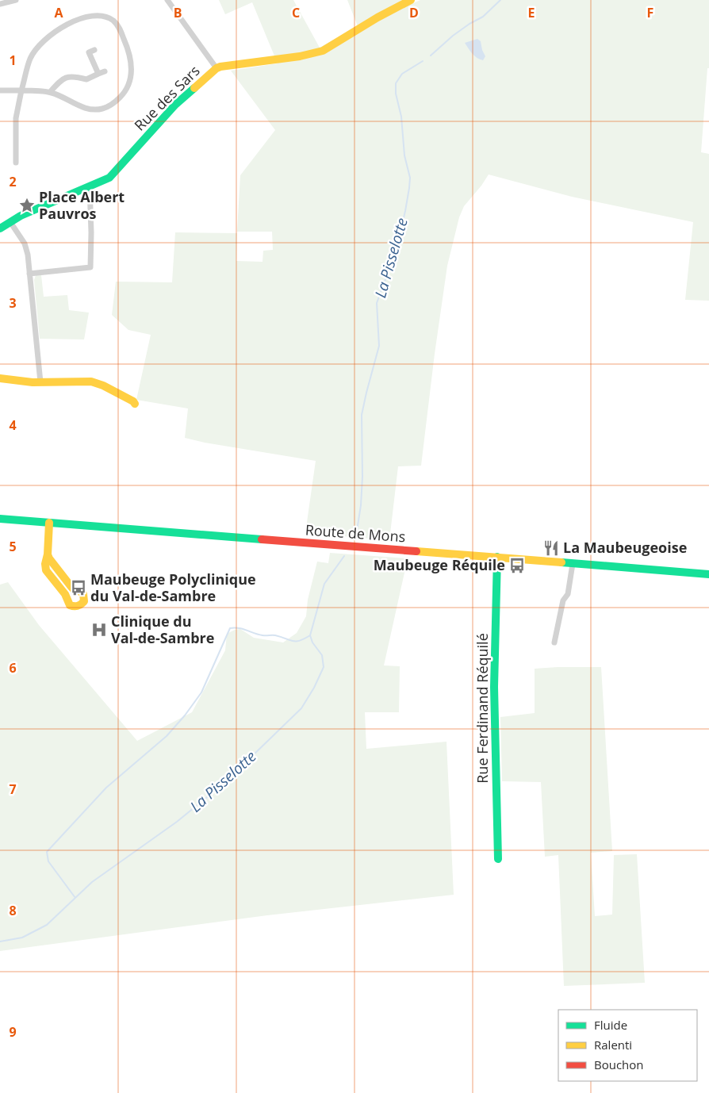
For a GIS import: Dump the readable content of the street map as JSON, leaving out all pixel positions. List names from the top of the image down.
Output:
{
  "streets": {
    "street": ["Rue des Sars", "Route de Mons", "Rue Ferdinand Réquilé"]
  },
  "crossings": [
    ["Route de Mons", "Rue Ferdinand Réquilé"]
  ],
  "water": ["La Pisselotte"],
  "places": {
    "place": ["Place Albert Pauvros"],
    "restaurant": ["La Maubeugeoise"],
    "bus stop": ["Maubeuge Réquile", "Maubeuge Polyclinique du Val-de-Sambre"],
    "hospital": ["Clinique du Val-de-Sambre"]
  },
  "legend": ["Fluide", "Ralenti", "Bouchon"],
  "grid": {
    "columns": [
      "A",
      "B",
      "C",
      "D",
      "E",
      "F"
    ],
    "rows": [
      "1",
      "2",
      "3",
      "4",
      "5",
      "6",
      "7",
      "8",
      "9"
    ]
  }
}
